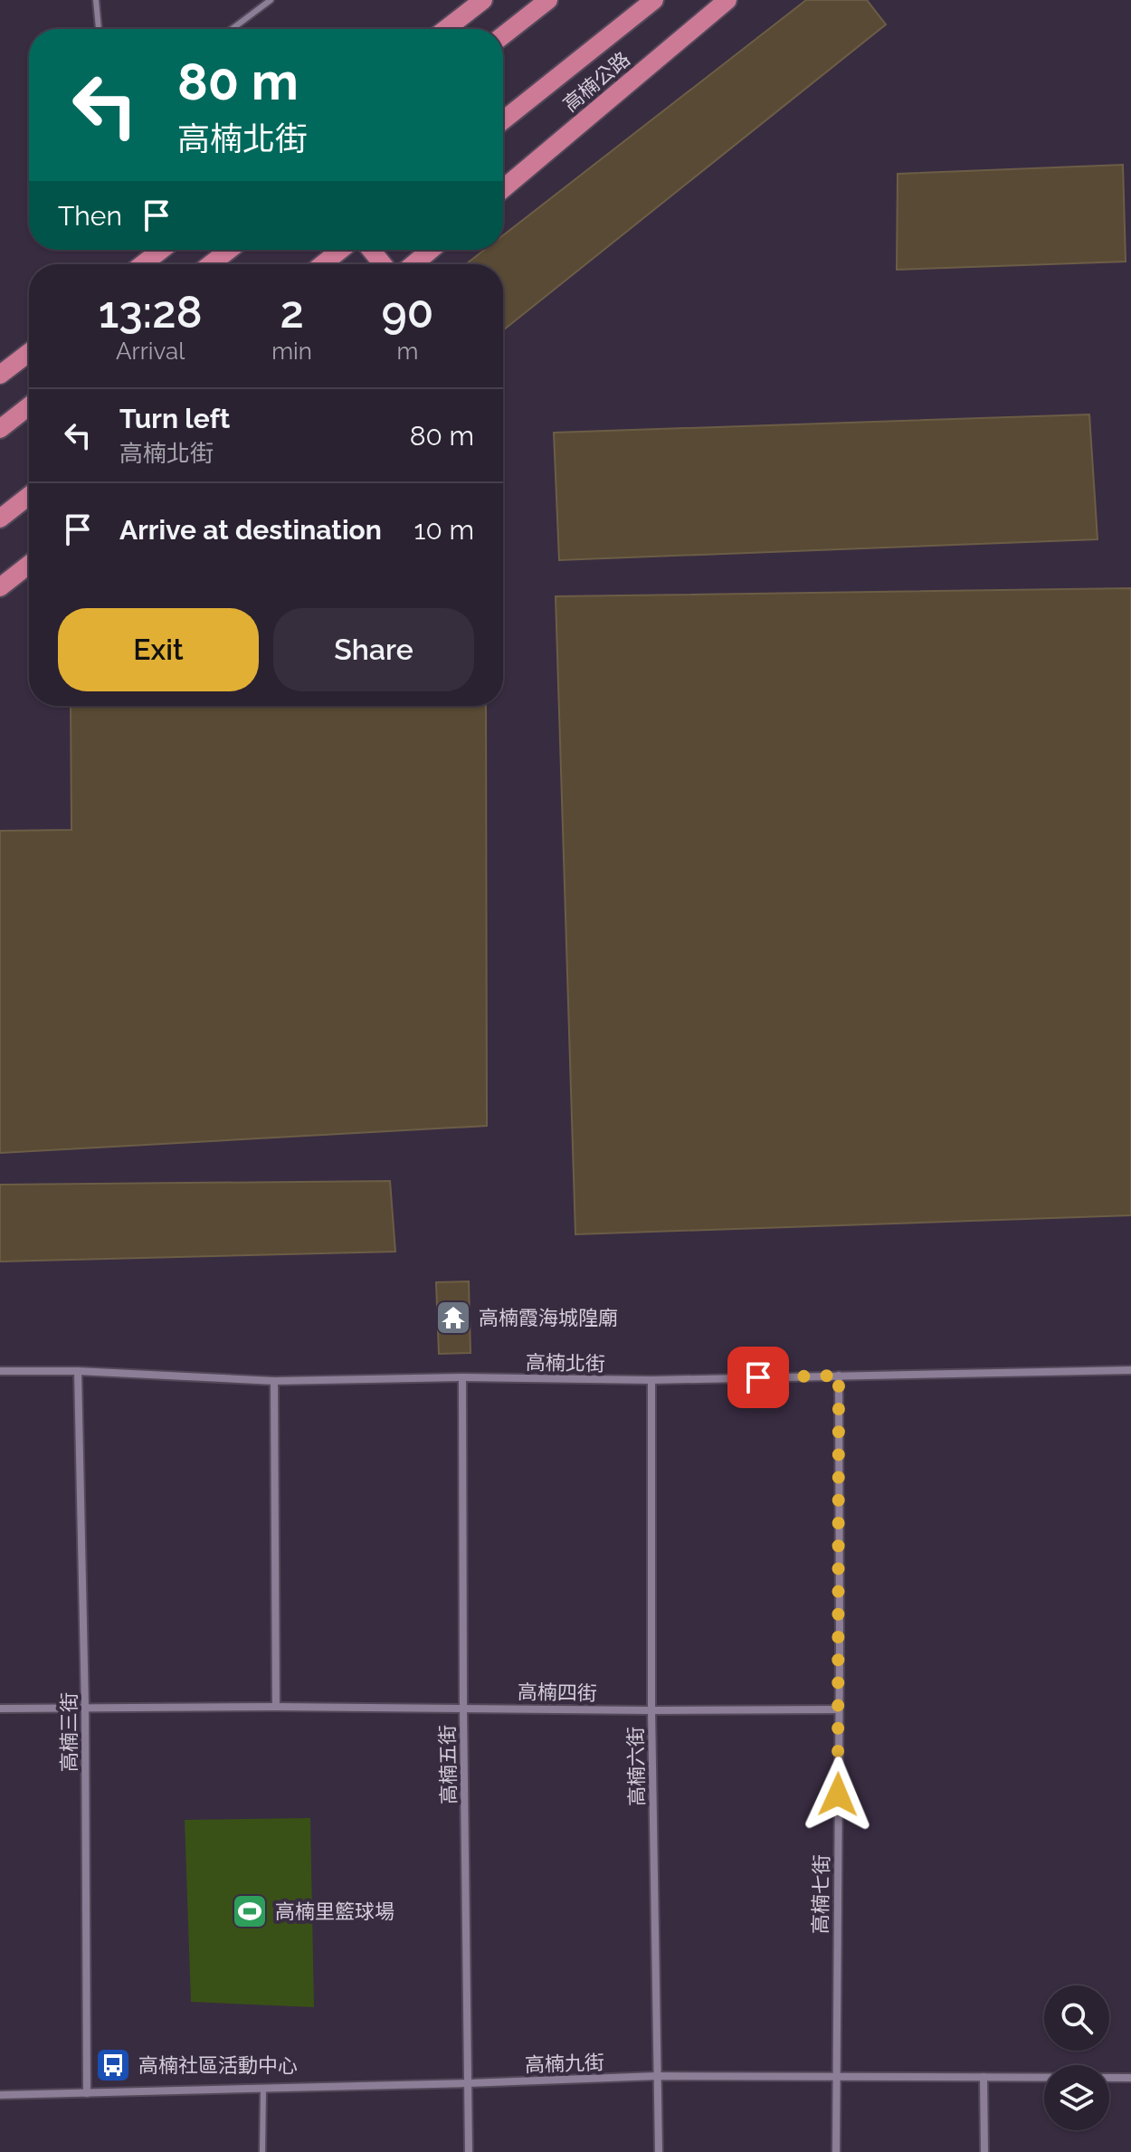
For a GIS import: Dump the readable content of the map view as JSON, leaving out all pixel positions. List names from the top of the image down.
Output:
{
  "streets": {
    "main road": ["高楠公路"],
    "street": [
      "高楠北街",
      "高楠四街",
      "高楠三街",
      "高楠五街",
      "高楠六街",
      "高楠七街",
      "高楠九街"
    ]
  },
  "crossings": [
    ["高楠北街", "高楠三街"],
    ["高楠北街", "高楠五街"],
    ["高楠北街", "高楠六街"],
    ["高楠北街", "高楠七街"],
    ["高楠四街", "高楠三街"],
    ["高楠四街", "高楠五街"],
    ["高楠四街", "高楠六街"],
    ["高楠四街", "高楠七街"],
    ["高楠三街", "高楠九街"],
    ["高楠五街", "高楠九街"],
    ["高楠六街", "高楠九街"],
    ["高楠七街", "高楠九街"]
  ],
  "places": {
    "temple": ["高楠霞海城隍廟"],
    "sports": ["高楠里籃球場"],
    "bus stop": ["高楠社區活動中心"]
  },
  "page": {
    "turn": ["80 m", "高楠北街"],
    "then": "Then",
    "eta": [
      "13:28",
      "Arrival",
      "2",
      "min",
      "90",
      "m"
    ],
    "list": [
      {
        "name": "Turn left",
        "note": "高楠北街",
        "value": "80 m"
      },
      {
        "name": "Arrive at destination",
        "value": "10 m"
      }
    ],
    "buttons": ["Exit", "Share"]
  }
}
